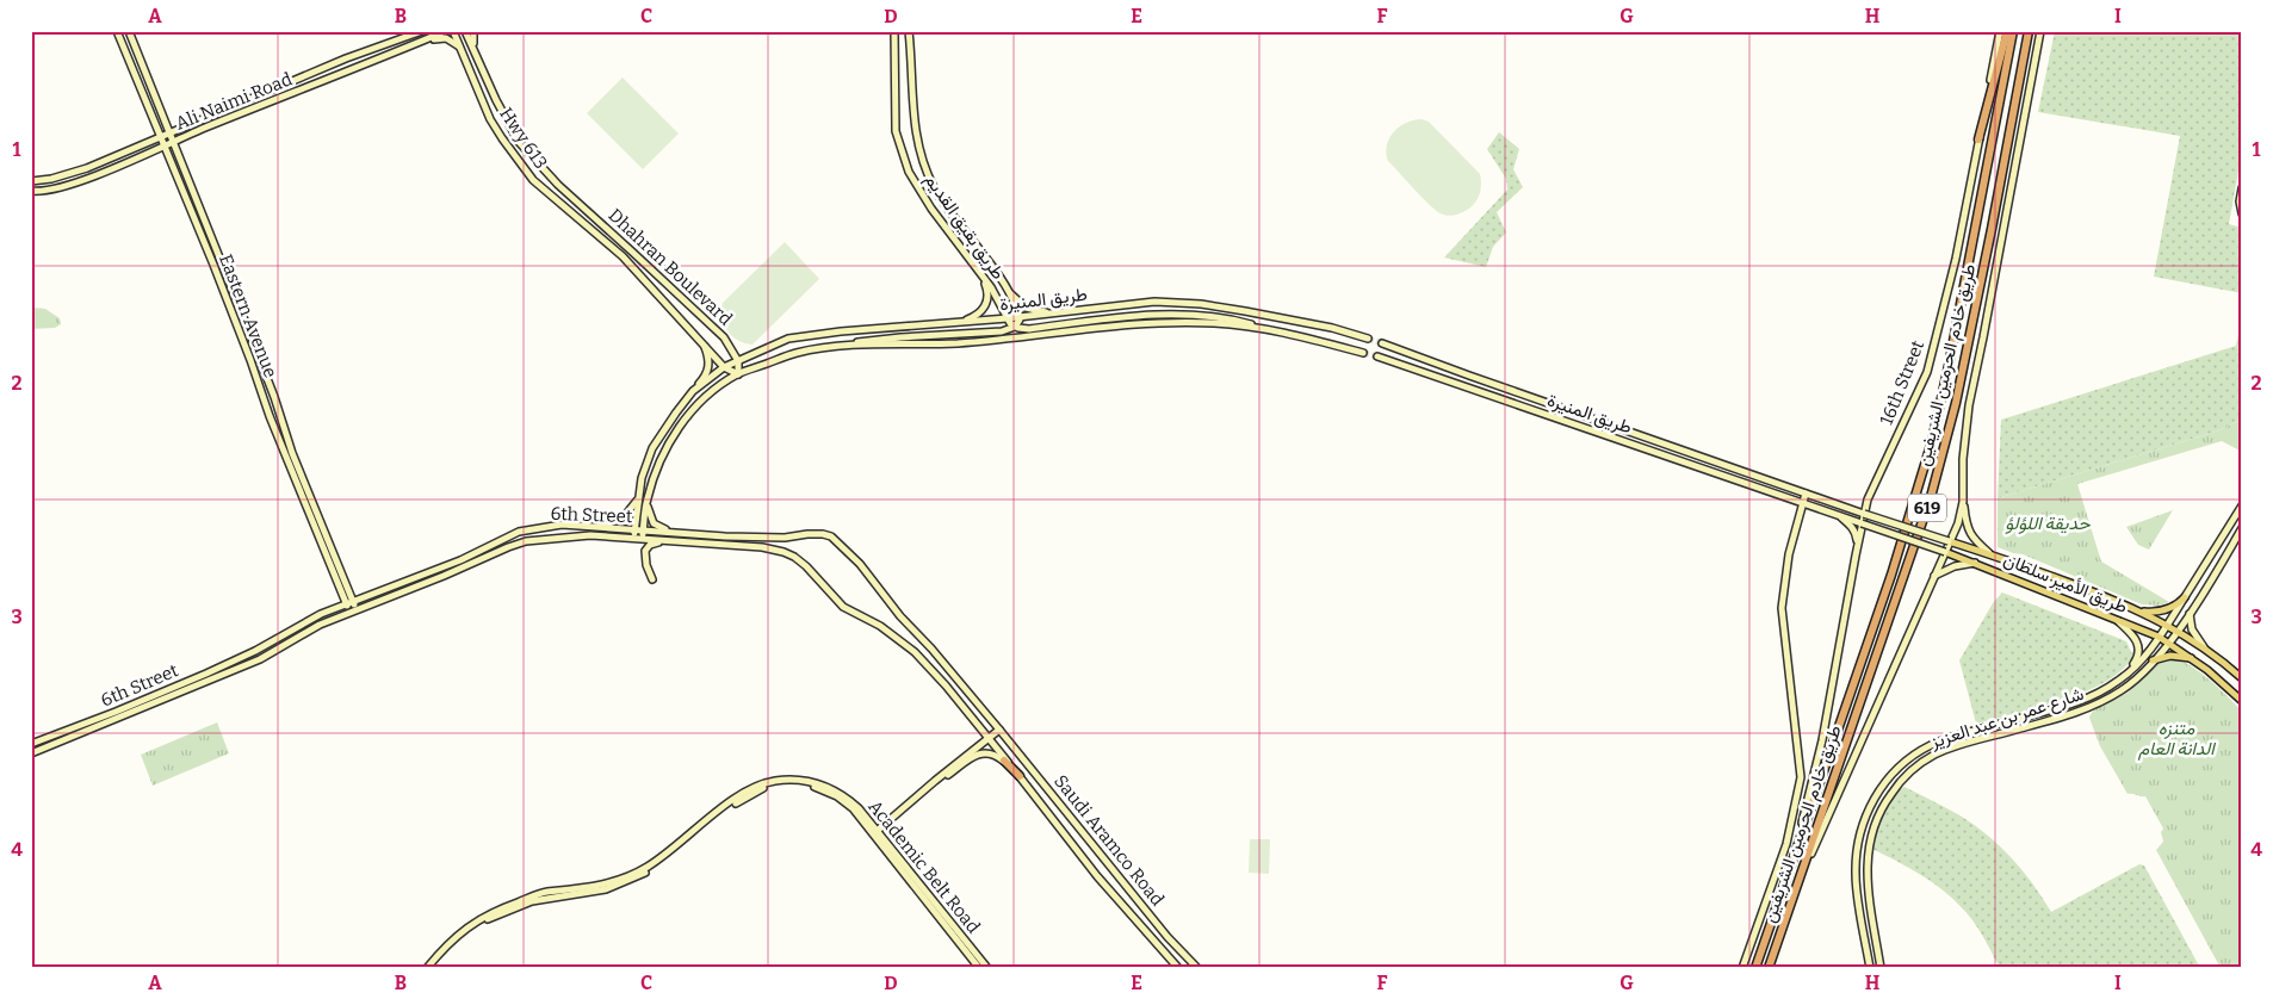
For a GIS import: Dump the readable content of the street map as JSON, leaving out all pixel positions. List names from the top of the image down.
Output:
{
  "streets": {
    "highway": ["طريق خادم الحرمين الشريفين", "619"],
    "main road": [
      "Ali Naimi Road",
      "Hwy 613",
      "طريق بقيق القديم",
      "Dhahran Boulevard",
      "طريق المنيرة",
      "Eastern Avenue",
      "16th Street",
      "6th Street",
      "طريق الأمير سلطان",
      "شارع عمر بن عبد العزيز",
      "Saudi Aramco Road",
      "Academic Belt Road"
    ]
  },
  "crossings": [
    ["Ali Naimi Road", "Eastern Avenue"],
    ["Hwy 613", "طريق المنيرة"],
    ["طريق بقيق القديم", "طريق المنيرة"],
    ["Dhahran Boulevard", "طريق المنيرة"],
    ["طريق المنيرة", "16th Street"],
    ["طريق المنيرة", "طريق الأمير سلطان"],
    ["Eastern Avenue", "6th Street"],
    ["طريق خادم الحرمين الشريفين", "16th Street"],
    ["16th Street", "طريق الأمير سلطان"],
    ["6th Street", "Saudi Aramco Road"],
    ["طريق الأمير سلطان", "شارع عمر بن عبد العزيز"]
  ],
  "parks": ["حديقة اللؤلؤ", "متنزه الدانة العام"],
  "grid": {
    "columns": [
      "A",
      "B",
      "C",
      "D",
      "E",
      "F",
      "G",
      "H",
      "I"
    ],
    "rows": [
      "1",
      "2",
      "3",
      "4"
    ]
  }
}
